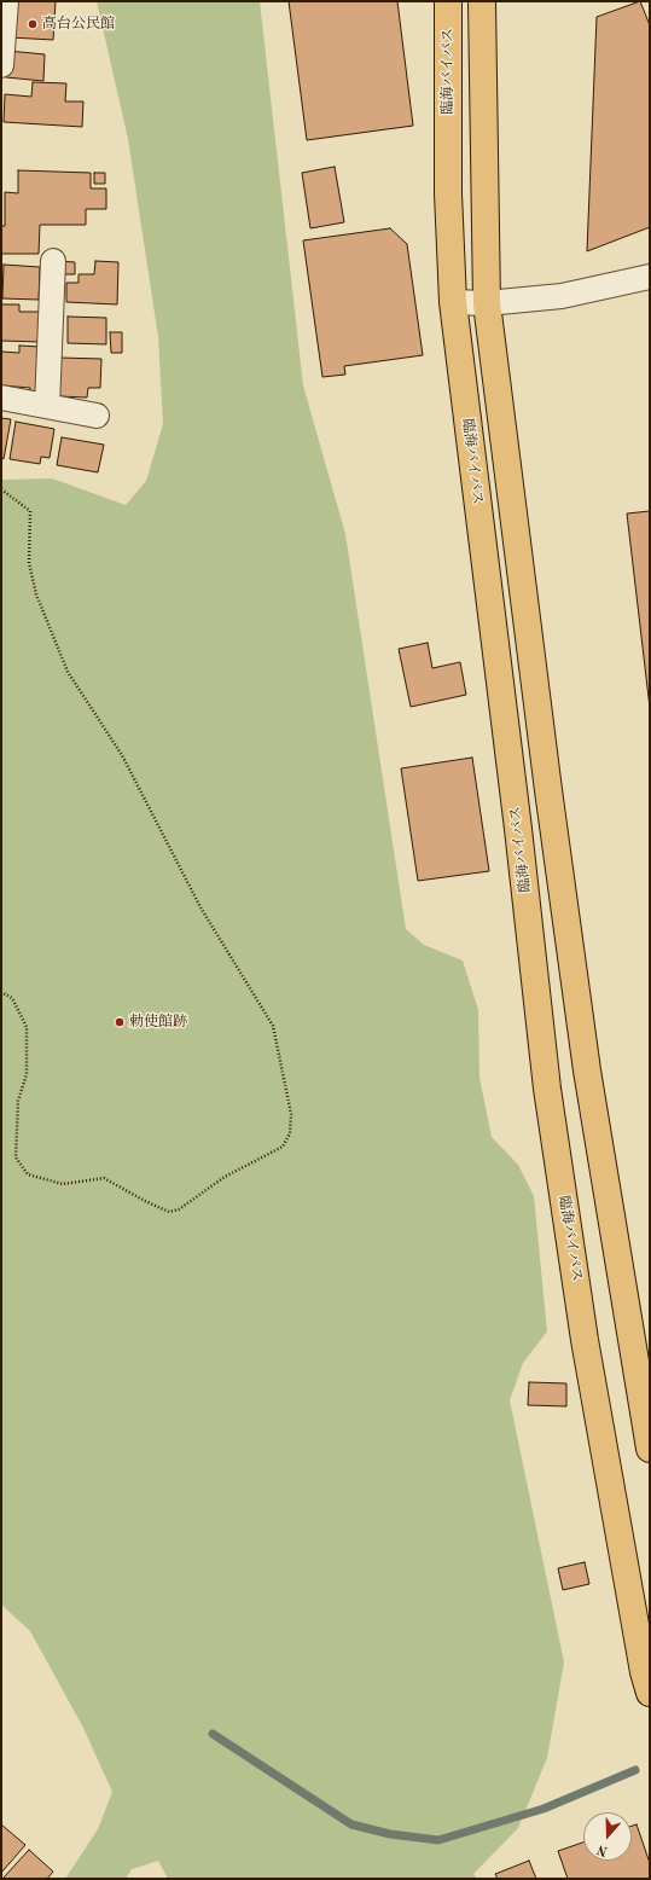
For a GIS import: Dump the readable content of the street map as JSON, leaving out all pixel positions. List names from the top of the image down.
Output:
{
  "streets": {
    "highway": ["臨海バイパス"]
  },
  "places": ["高台公民館", "勅使館跡"],
  "north": "bottom"
}
